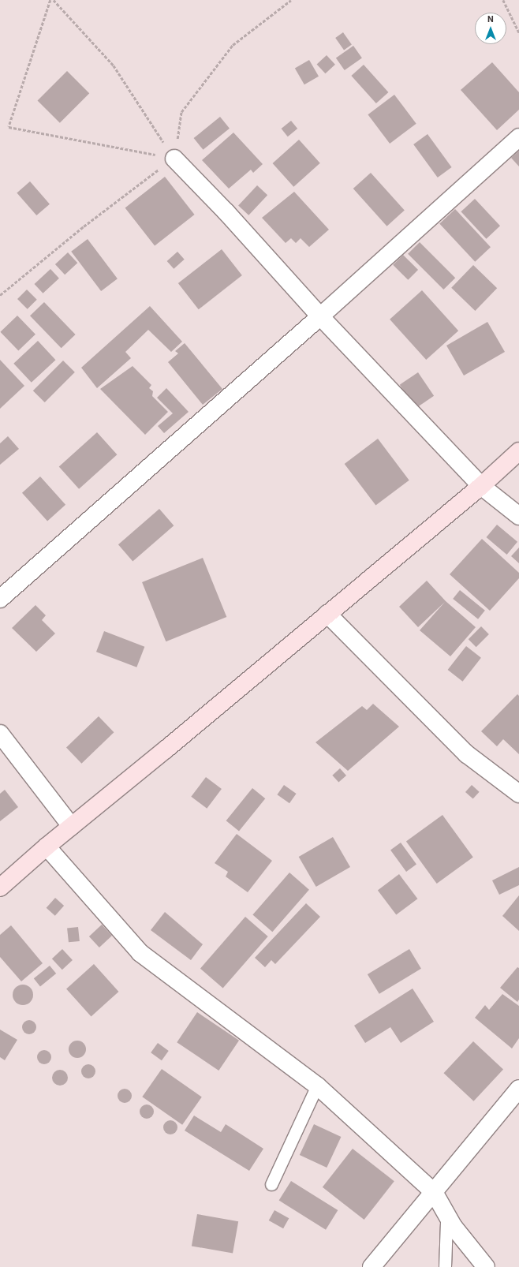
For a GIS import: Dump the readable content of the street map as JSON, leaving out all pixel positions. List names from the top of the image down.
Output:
{
  "north": "top"
}
